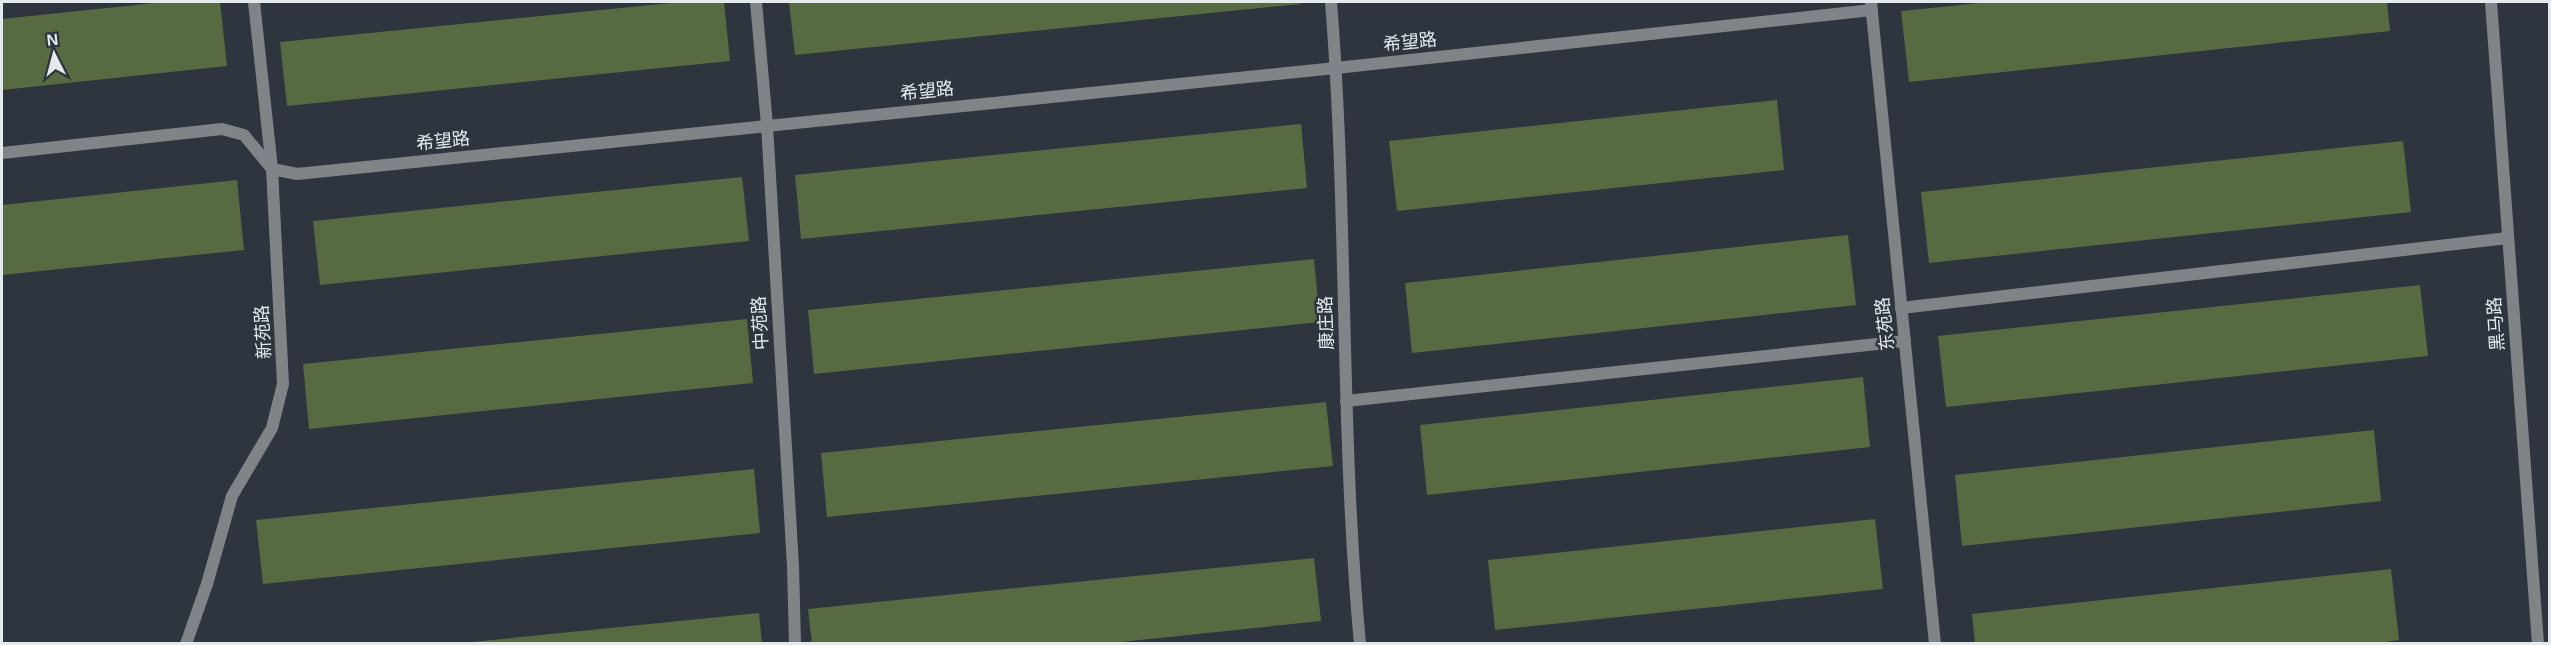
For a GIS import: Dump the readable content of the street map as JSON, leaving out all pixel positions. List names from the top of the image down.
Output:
{
  "streets": {
    "street": [
      "希望路",
      "中苑路",
      "康庄路",
      "东苑路",
      "黑马路",
      "新苑路"
    ]
  },
  "crossings": [
    ["希望路", "中苑路"],
    ["希望路", "康庄路"],
    ["希望路", "东苑路"],
    ["希望路", "新苑路"]
  ],
  "north": "top"
}
